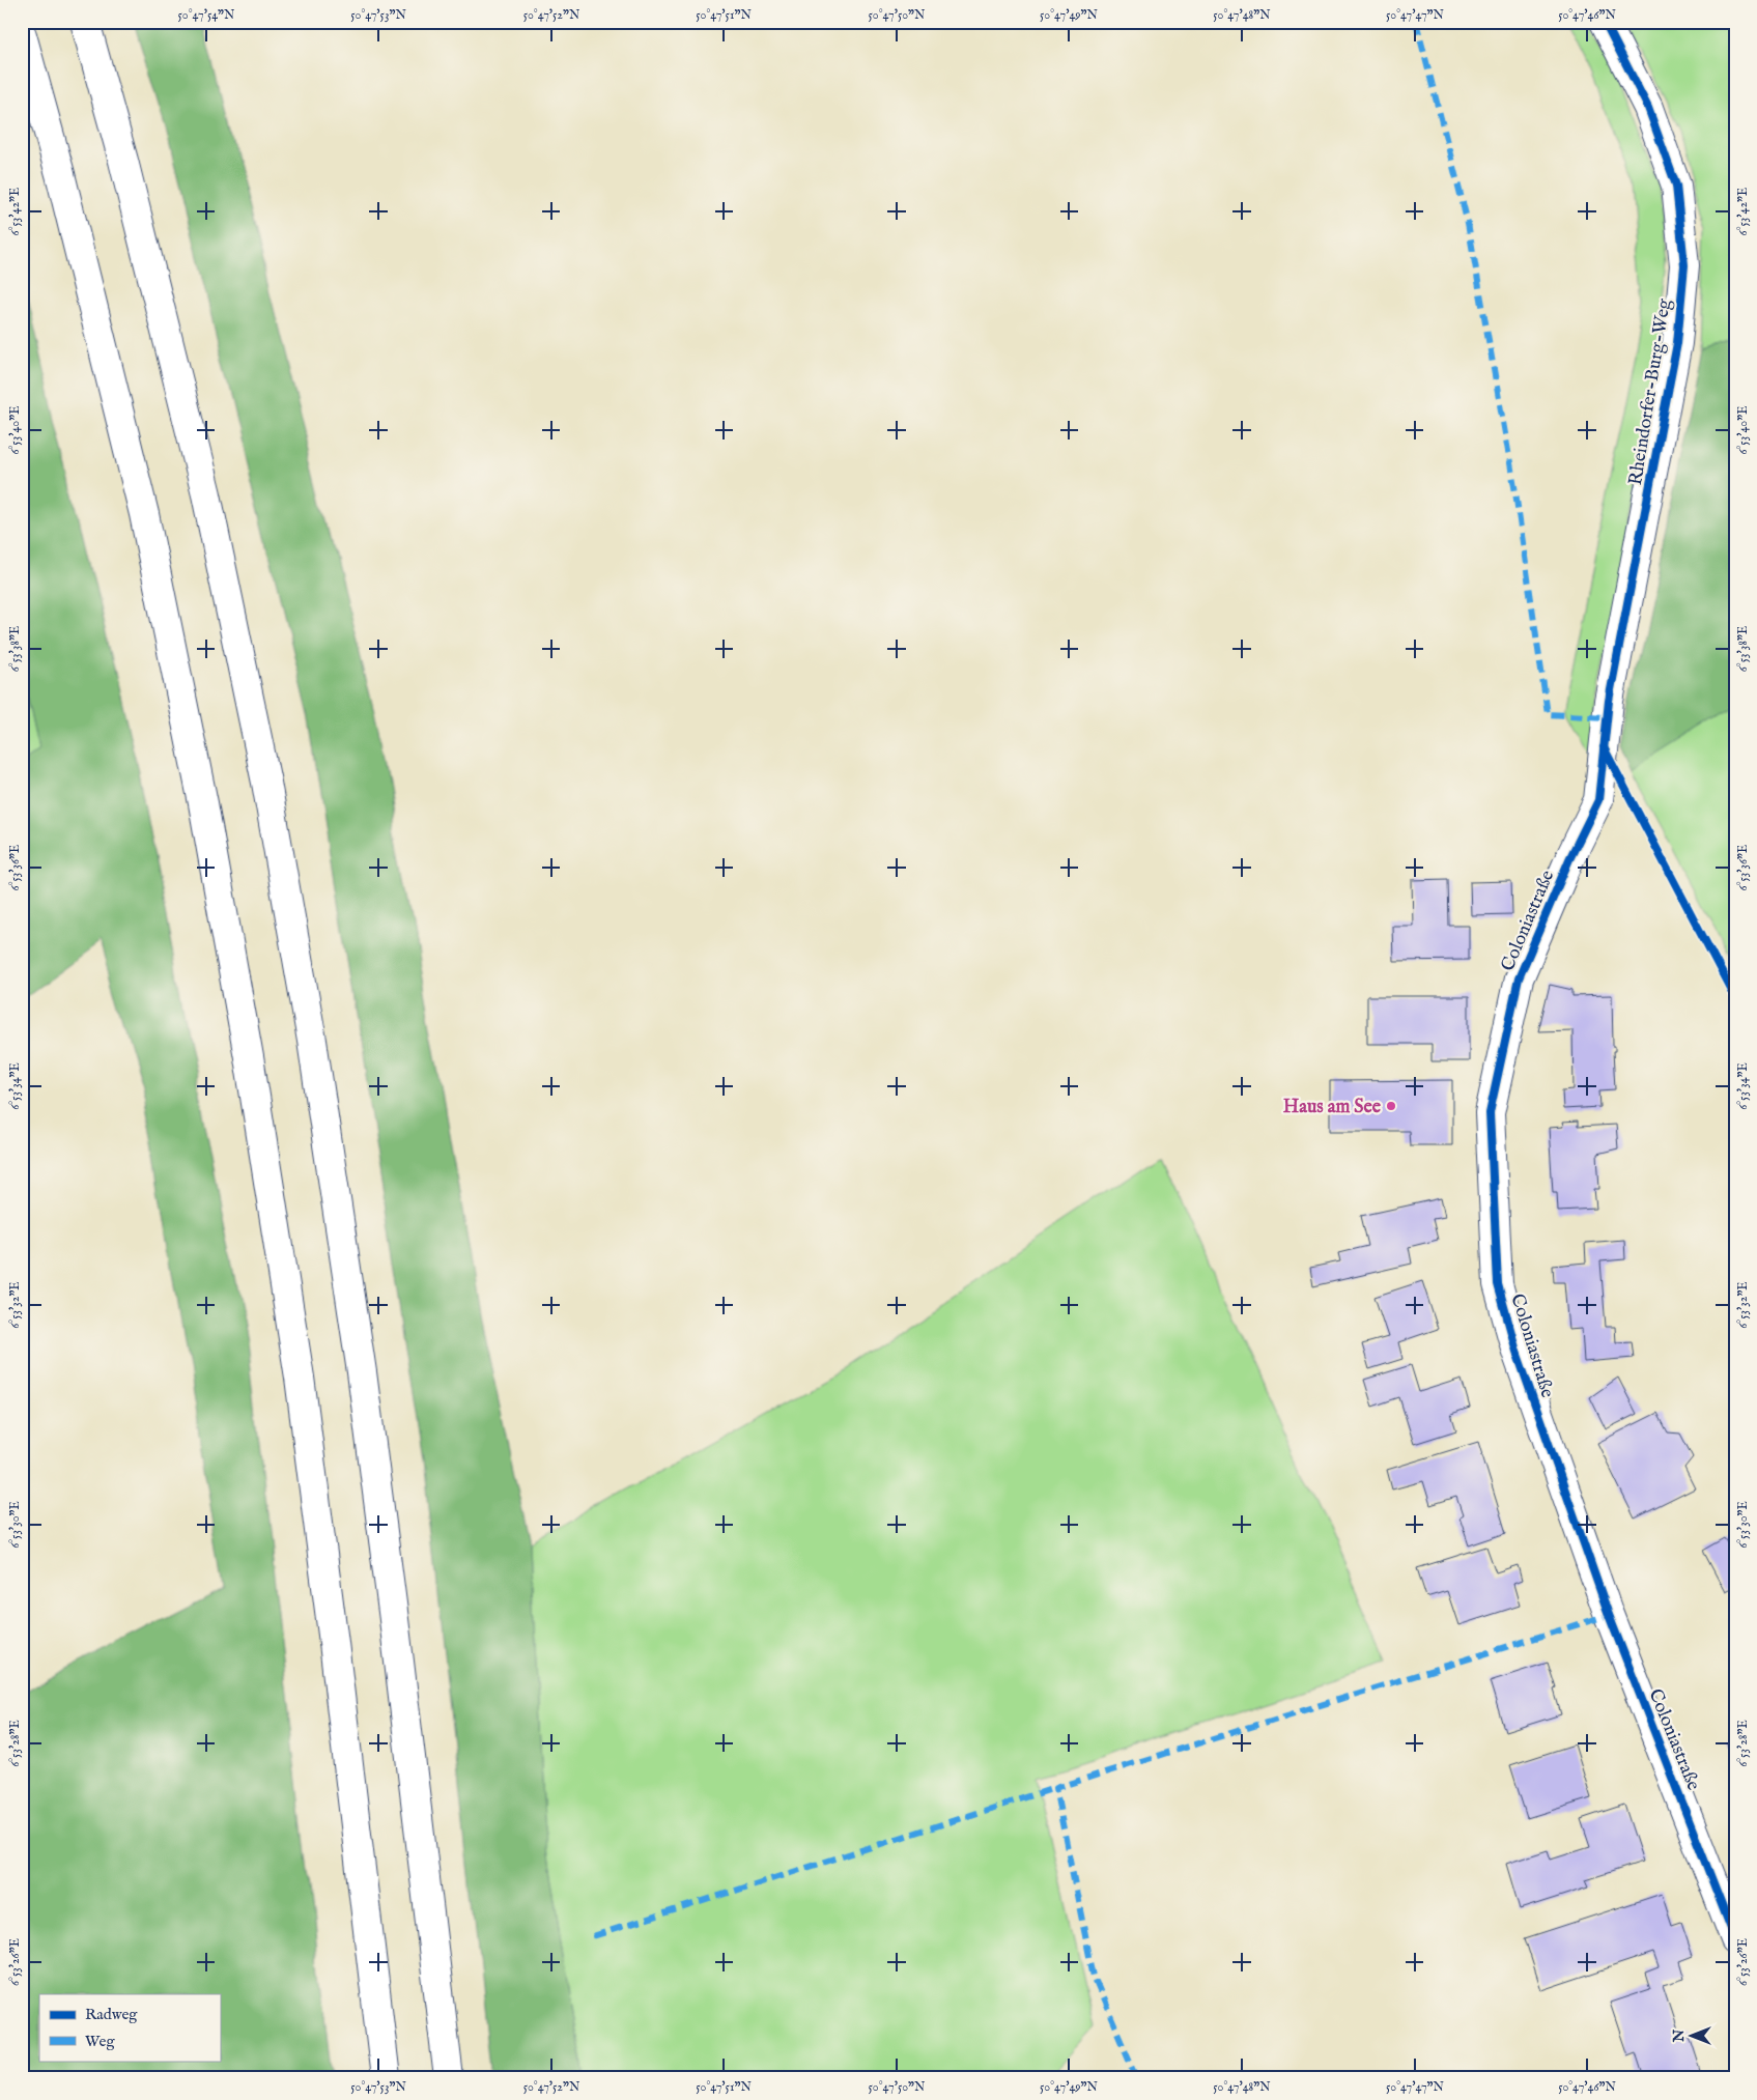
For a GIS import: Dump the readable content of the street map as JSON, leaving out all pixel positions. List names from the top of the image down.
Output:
{
  "streets": {
    "main road": ["Rheindorfer-Burg-Weg", "Coloniastraße"]
  },
  "crossings": [
    ["Rheindorfer-Burg-Weg", "Coloniastraße"]
  ],
  "places": ["Haus am See"],
  "legend": ["Radweg", "Weg"],
  "north": "left",
  "coordinates": [
    "50°47'54\"N",
    "50°47'53\"N",
    "50°47'52\"N",
    "50°47'51\"N",
    "50°47'50\"N",
    "50°47'49\"N",
    "50°47'48\"N",
    "50°47'47\"N",
    "50°47'46\"N",
    "6°53'42\"E",
    "6°53'40\"E",
    "6°53'38\"E",
    "6°53'36\"E",
    "6°53'34\"E",
    "6°53'32\"E",
    "6°53'30\"E",
    "6°53'28\"E",
    "6°53'26\"E"
  ]
}
